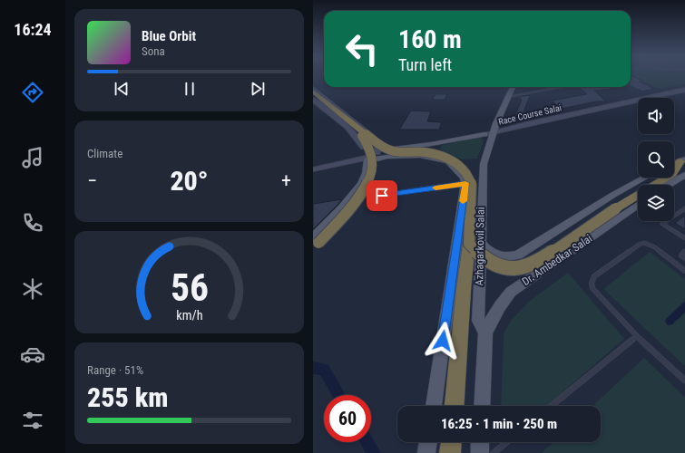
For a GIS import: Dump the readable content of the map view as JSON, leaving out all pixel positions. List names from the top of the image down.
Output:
{
  "streets": {
    "main road": ["Race Course Salai", "Azhagarkovil Salai", "Dr. Ambedkar Salai"]
  },
  "crossings": [
    ["Race Course Salai", "Azhagarkovil Salai"],
    ["Azhagarkovil Salai", "Dr. Ambedkar Salai"]
  ],
  "page": {
    "tabs": "16:24",
    "turn": ["160 m", "Turn left"],
    "song": ["Blue Orbit", "Sona"],
    "tile": [
      "Climate",
      ["Range · 51%", "255 km"]
    ],
    "heat": ["−", "20°", "+"],
    "limit": "60",
    "trip": "16:25 · 1 min · 250 m",
    "gauge": ["56", "km/h"]
  }
}
